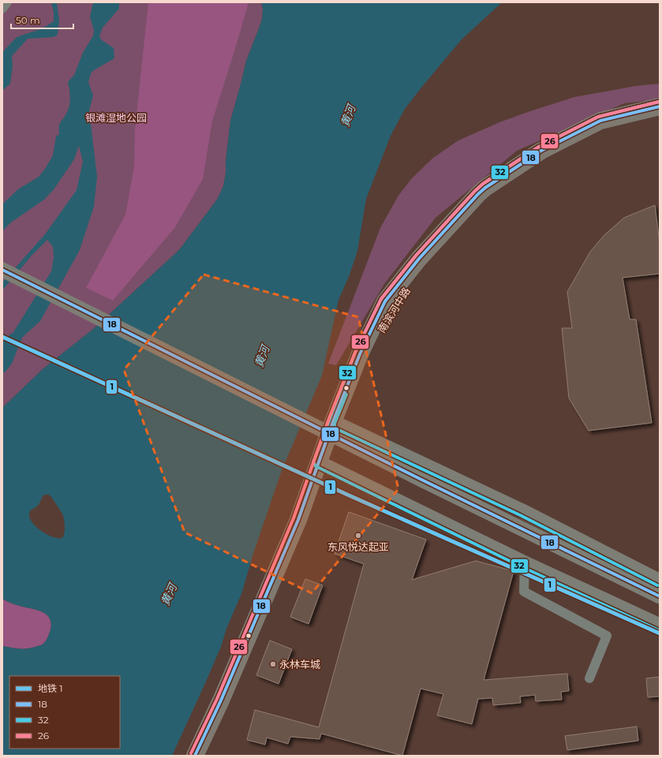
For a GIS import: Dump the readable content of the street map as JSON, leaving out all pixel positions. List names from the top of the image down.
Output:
{
  "streets": {
    "highway": ["南滨河中路"]
  },
  "water": ["黄河"],
  "parks": ["银滩湿地公园"],
  "places": ["东风悦达起亚", "永林车城"],
  "lines": [
    "transit line 32",
    "transit line 26",
    "transit line 18",
    "metro line 1"
  ],
  "legend": [
    "地铁 1",
    "18",
    "32",
    "26"
  ],
  "scale_bar": "50 m"
}
